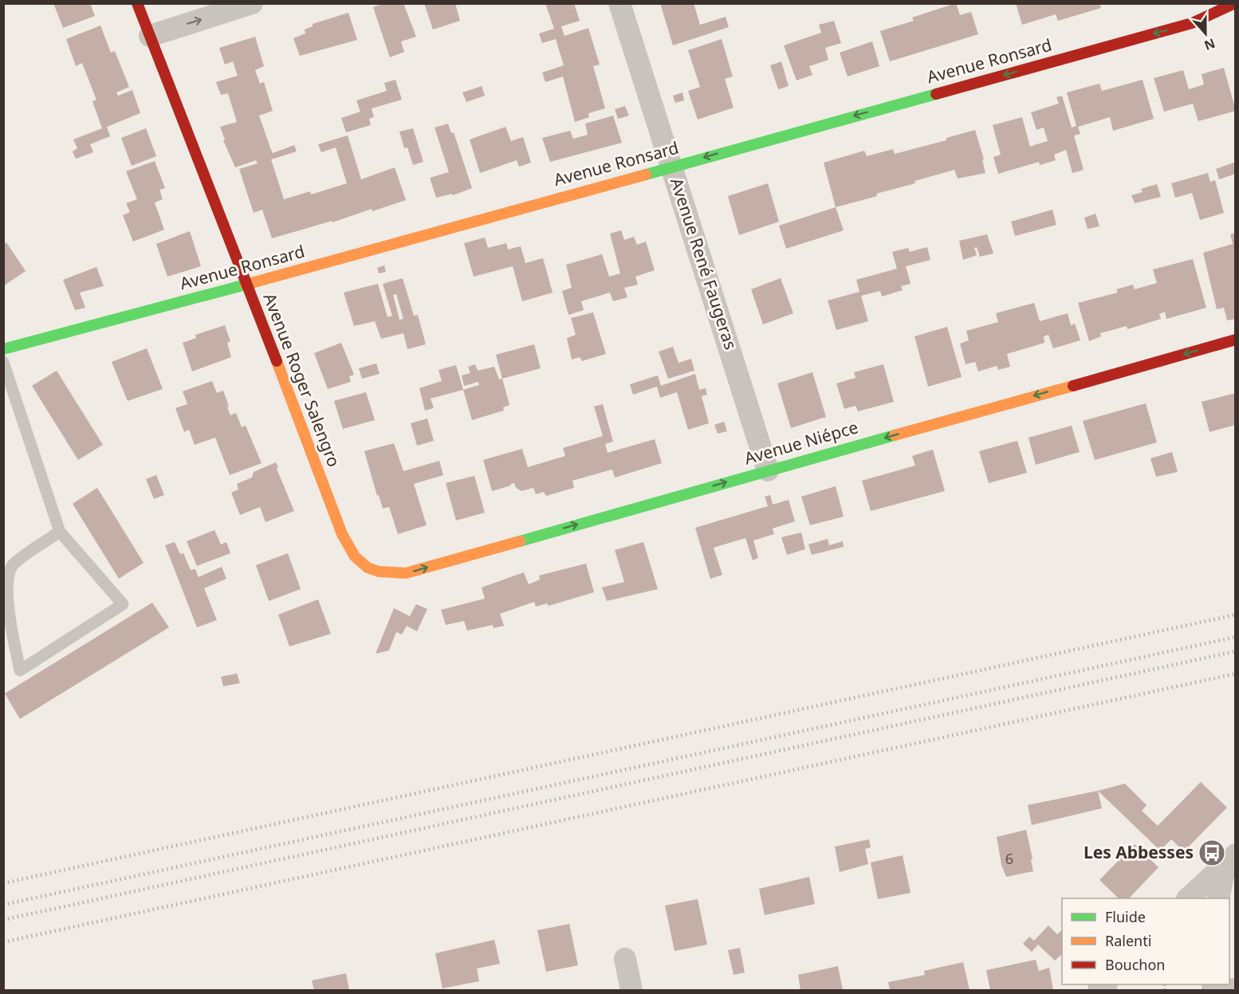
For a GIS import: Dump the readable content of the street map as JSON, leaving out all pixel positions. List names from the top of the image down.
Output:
{
  "streets": {
    "street": [
      "Avenue Ronsard",
      "Avenue René Faugeras",
      "Avenue Roger Salengro",
      "Avenue Niépce"
    ]
  },
  "crossings": [
    ["Avenue Ronsard", "Avenue René Faugeras"],
    ["Avenue Ronsard", "Avenue Roger Salengro"],
    ["Avenue René Faugeras", "Avenue Niépce"],
    ["Avenue Roger Salengro", "Avenue Niépce"]
  ],
  "one_way": ["Avenue Ronsard"],
  "places": {
    "bus stop": ["Les Abbesses"]
  },
  "house_numbers": ["6"],
  "legend": ["Fluide", "Ralenti", "Bouchon"],
  "north": "bottom"
}
